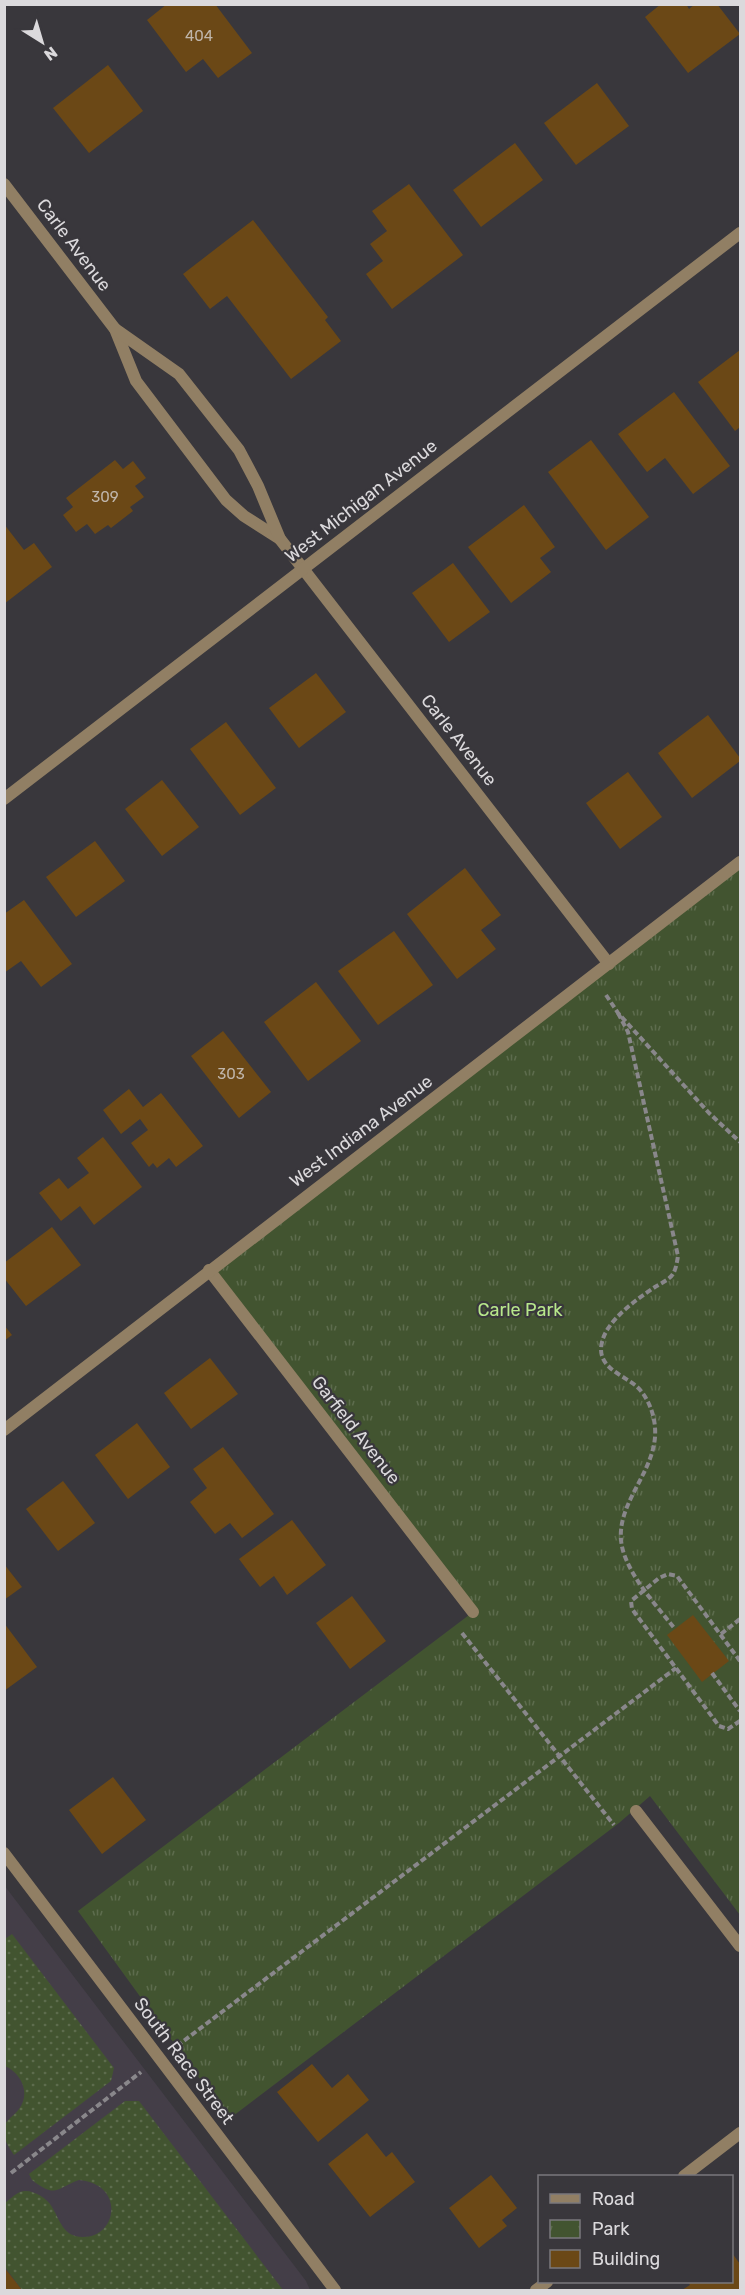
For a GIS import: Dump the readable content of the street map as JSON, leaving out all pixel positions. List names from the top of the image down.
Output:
{
  "streets": {
    "street": [
      "Carle Avenue",
      "West Michigan Avenue",
      "West Indiana Avenue",
      "Garfield Avenue",
      "South Race Street"
    ]
  },
  "crossings": [
    ["Carle Avenue", "West Michigan Avenue"],
    ["Carle Avenue", "West Indiana Avenue"],
    ["West Indiana Avenue", "Garfield Avenue"]
  ],
  "parks": ["Carle Park"],
  "house_numbers": ["404", "309", "303"],
  "legend": ["Road", "Park", "Building"],
  "north": "bottom right"
}
